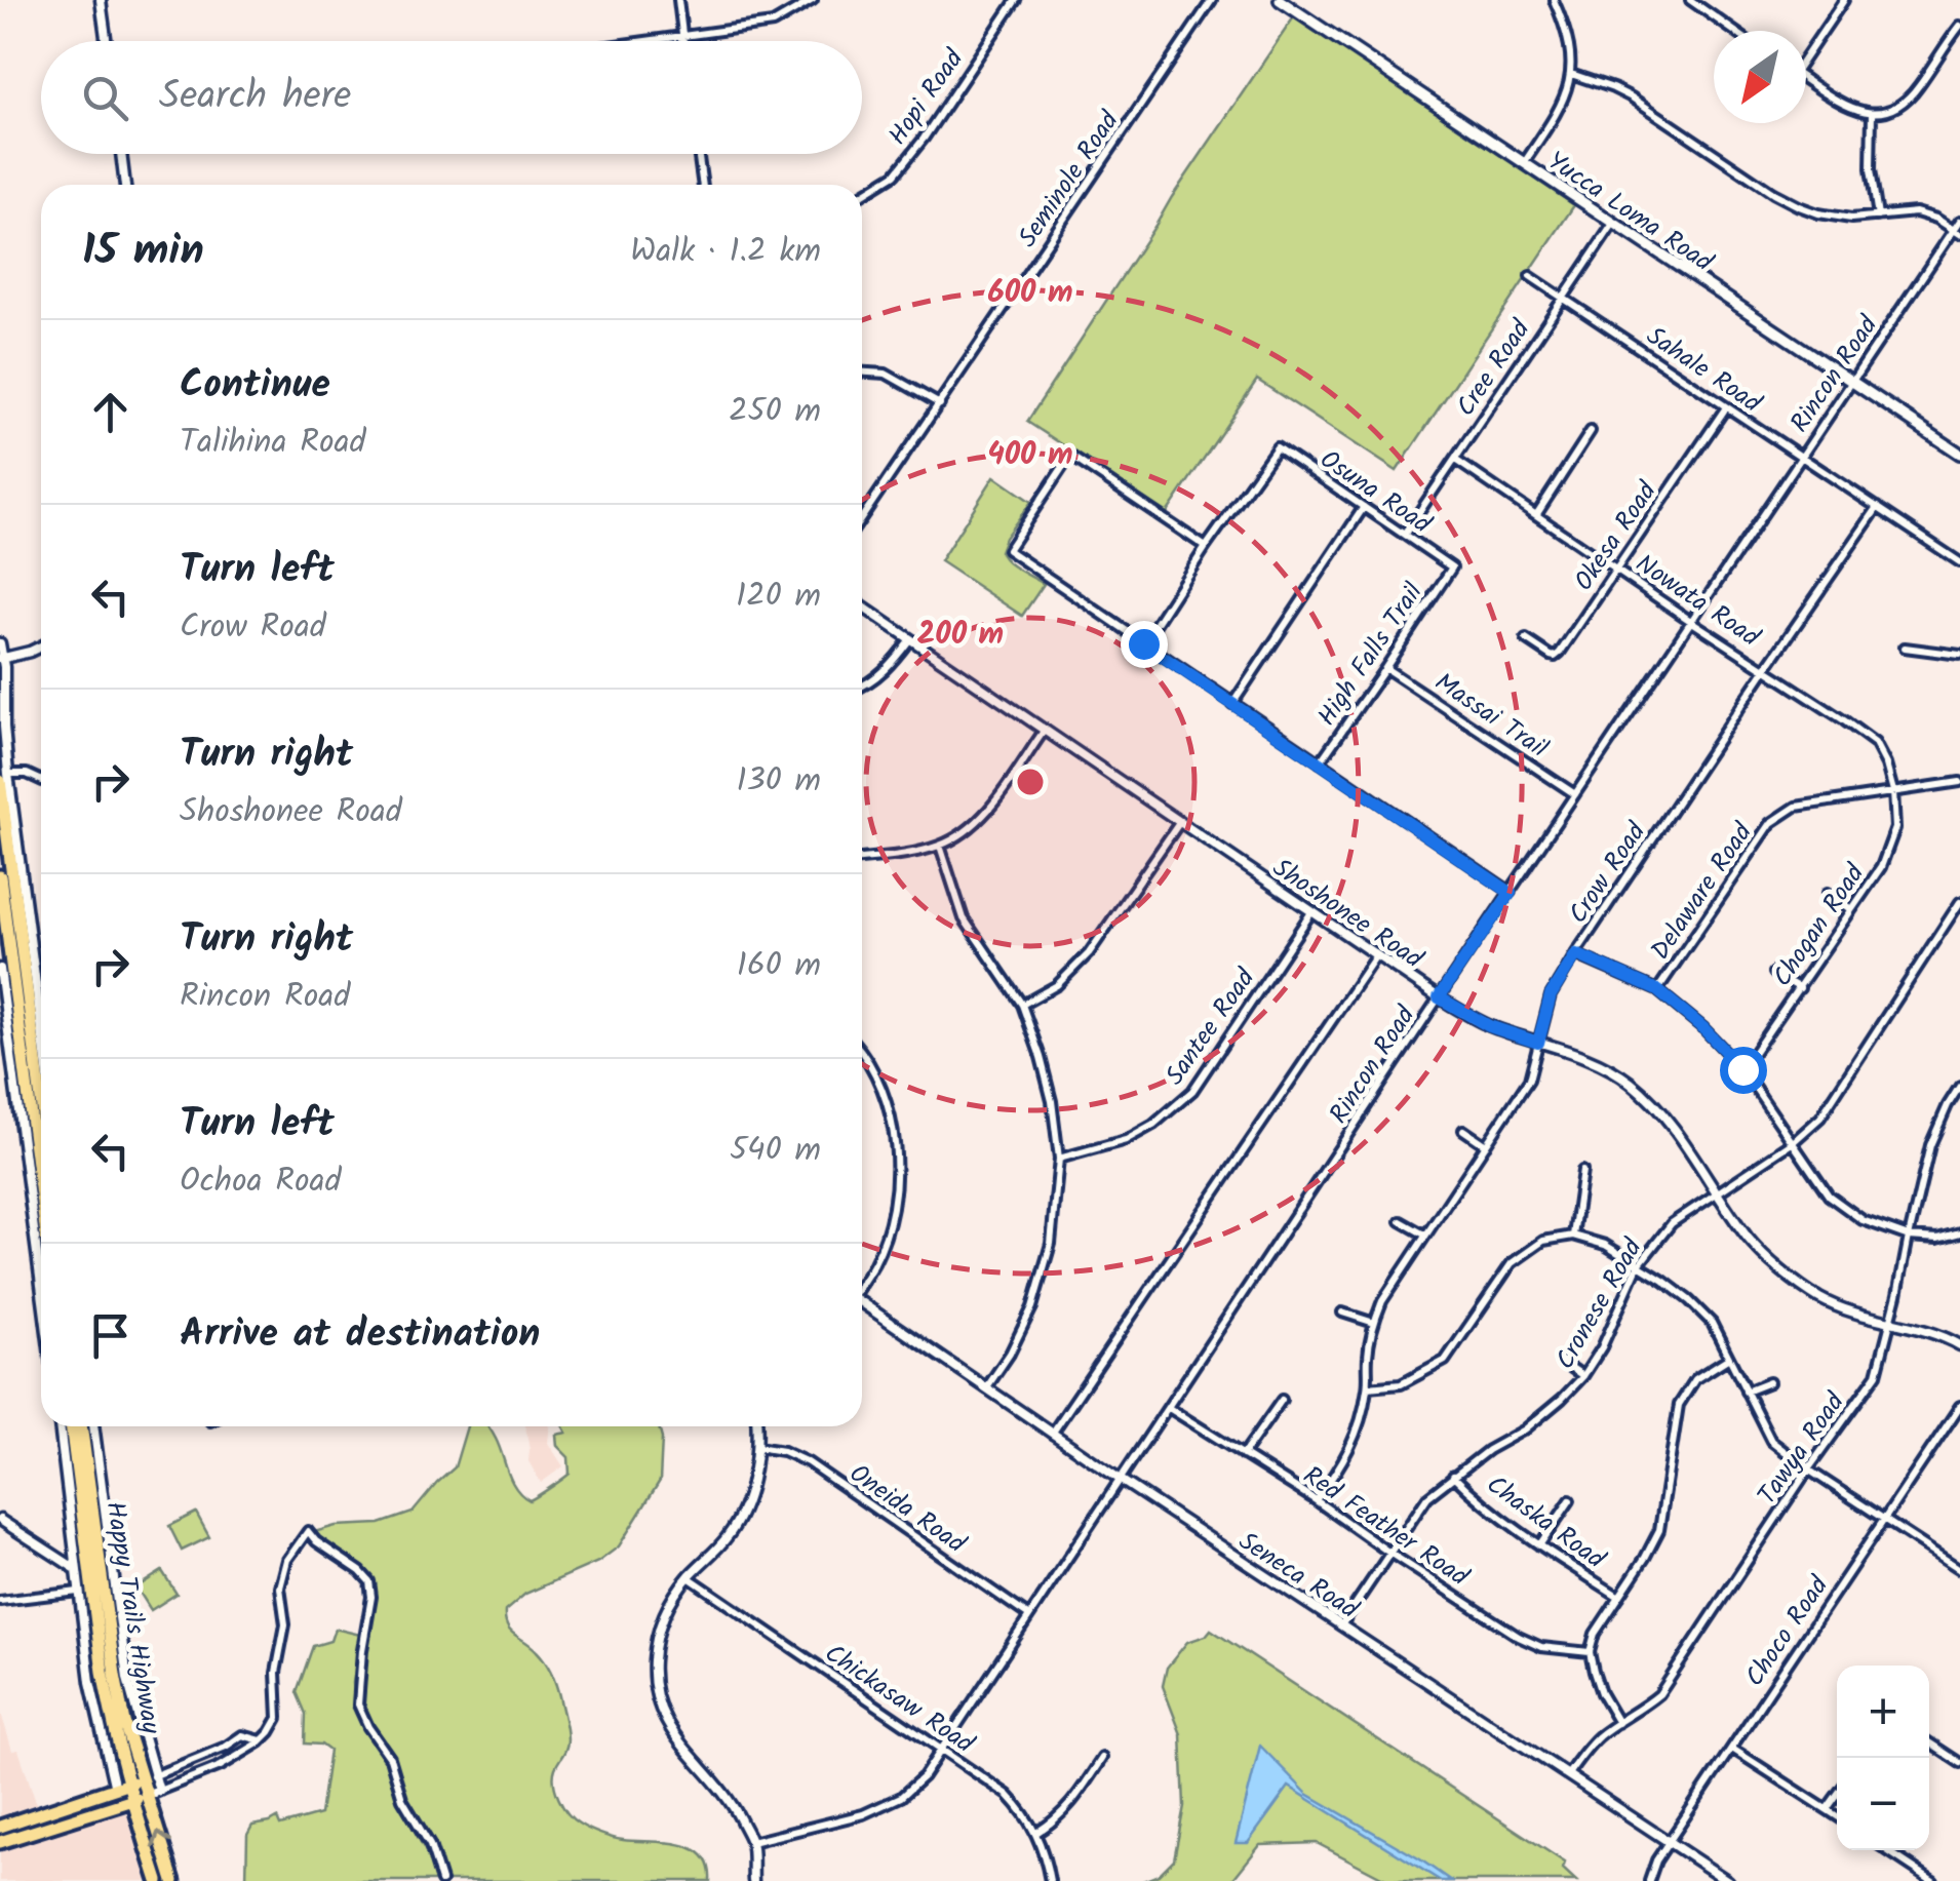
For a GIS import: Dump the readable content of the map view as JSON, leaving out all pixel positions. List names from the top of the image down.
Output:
{
  "streets": {
    "main road": ["Yucca Loma Road", "Happy Trails Highway"],
    "street": [
      "Hopi Road",
      "Seminole Road",
      "Cree Road",
      "Sahale Road",
      "Rincon Road",
      "Osuna Road",
      "Okesa Road",
      "Nowata Road",
      "High Falls Trail",
      "Massai Trail",
      "Crow Road",
      "Delaware Road",
      "Shoshonee Road",
      "Chogan Road",
      "Santee Road",
      "Cronese Road",
      "Tawya Road",
      "Oneida Road",
      "Chaska Road",
      "Red Feather Road",
      "Seneca Road",
      "Choco Road",
      "Chickasaw Road"
    ]
  },
  "crossings": [
    ["Yucca Loma Road", "Cree Road"],
    ["Yucca Loma Road", "Rincon Road"],
    ["Cree Road", "Sahale Road"],
    ["Cree Road", "Osuna Road"],
    ["Cree Road", "Nowata Road"],
    ["Sahale Road", "Rincon Road"],
    ["Sahale Road", "Okesa Road"],
    ["Sahale Road", "Crow Road"],
    ["Rincon Road", "Nowata Road"],
    ["Rincon Road", "Massai Trail"],
    ["Rincon Road", "Shoshonee Road"],
    ["Rincon Road", "Oneida Road"],
    ["Rincon Road", "Red Feather Road"],
    ["Rincon Road", "Seneca Road"],
    ["Rincon Road", "Chickasaw Road"],
    ["Osuna Road", "High Falls Trail"],
    ["Okesa Road", "Nowata Road"],
    ["Nowata Road", "Crow Road"],
    ["Nowata Road", "Delaware Road"],
    ["Nowata Road", "Chogan Road"],
    ["High Falls Trail", "Massai Trail"],
    ["Crow Road", "Shoshonee Road"],
    ["Crow Road", "Red Feather Road"],
    ["Delaware Road", "Chogan Road"],
    ["Shoshonee Road", "Santee Road"],
    ["Shoshonee Road", "Cronese Road"],
    ["Shoshonee Road", "Tawya Road"],
    ["Cronese Road", "Chaska Road"],
    ["Cronese Road", "Red Feather Road"],
    ["Cronese Road", "Seneca Road"],
    ["Tawya Road", "Seneca Road"],
    ["Seneca Road", "Choco Road"]
  ],
  "north": "bottom left",
  "page": {
    "search": "Search here",
    "heading": ["15 min", "Walk · 1.2 km"],
    "list": [
      ["Continue", "Talihina Road", "250 m"],
      ["Turn left", "Crow Road", "120 m"],
      ["Turn right", "Shoshonee Road", "130 m"],
      ["Turn right", "Rincon Road", "160 m"],
      ["Turn left", "Ochoa Road", "540 m"],
      "Arrive at destination"
    ],
    "map_buttons": ["+", "−"]
  },
  "rings": ["600 m", "400 m", "200 m"]
}
